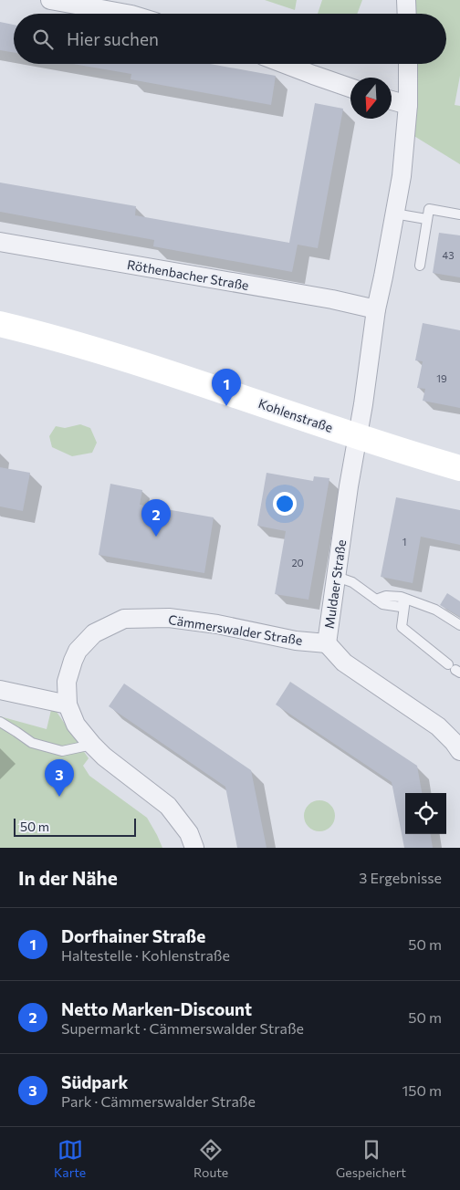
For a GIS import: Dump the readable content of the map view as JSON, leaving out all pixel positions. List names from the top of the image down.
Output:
{
  "streets": {
    "street": [
      "Röthenbacher Straße",
      "Kohlenstraße",
      "Muldaer Straße",
      "Cämmerswalder Straße"
    ]
  },
  "crossings": [
    ["Röthenbacher Straße", "Muldaer Straße"],
    ["Kohlenstraße", "Muldaer Straße"],
    ["Muldaer Straße", "Cämmerswalder Straße"]
  ],
  "house_numbers": [
    "43",
    "19",
    "1",
    "20"
  ],
  "scale_bar": "50 m",
  "north": "bottom",
  "page": {
    "search": "Hier suchen",
    "pins": ["1", "2", "3"],
    "scale": "50 m",
    "heading": ["In der Nähe", "3 Ergebnisse"],
    "list": [
      {
        "mark": "1",
        "name": "Dorfhainer Straße",
        "note": "Haltestelle · Kohlenstraße",
        "value": "50 m"
      },
      {
        "mark": "2",
        "name": "Netto Marken-Discount",
        "note": "Supermarkt · Cämmerswalder Straße",
        "value": "50 m"
      },
      {
        "mark": "3",
        "name": "Südpark",
        "note": "Park · Cämmerswalder Straße",
        "value": "150 m"
      }
    ],
    "nav": ["Karte", "Route", "Gespeichert"]
  }
}
